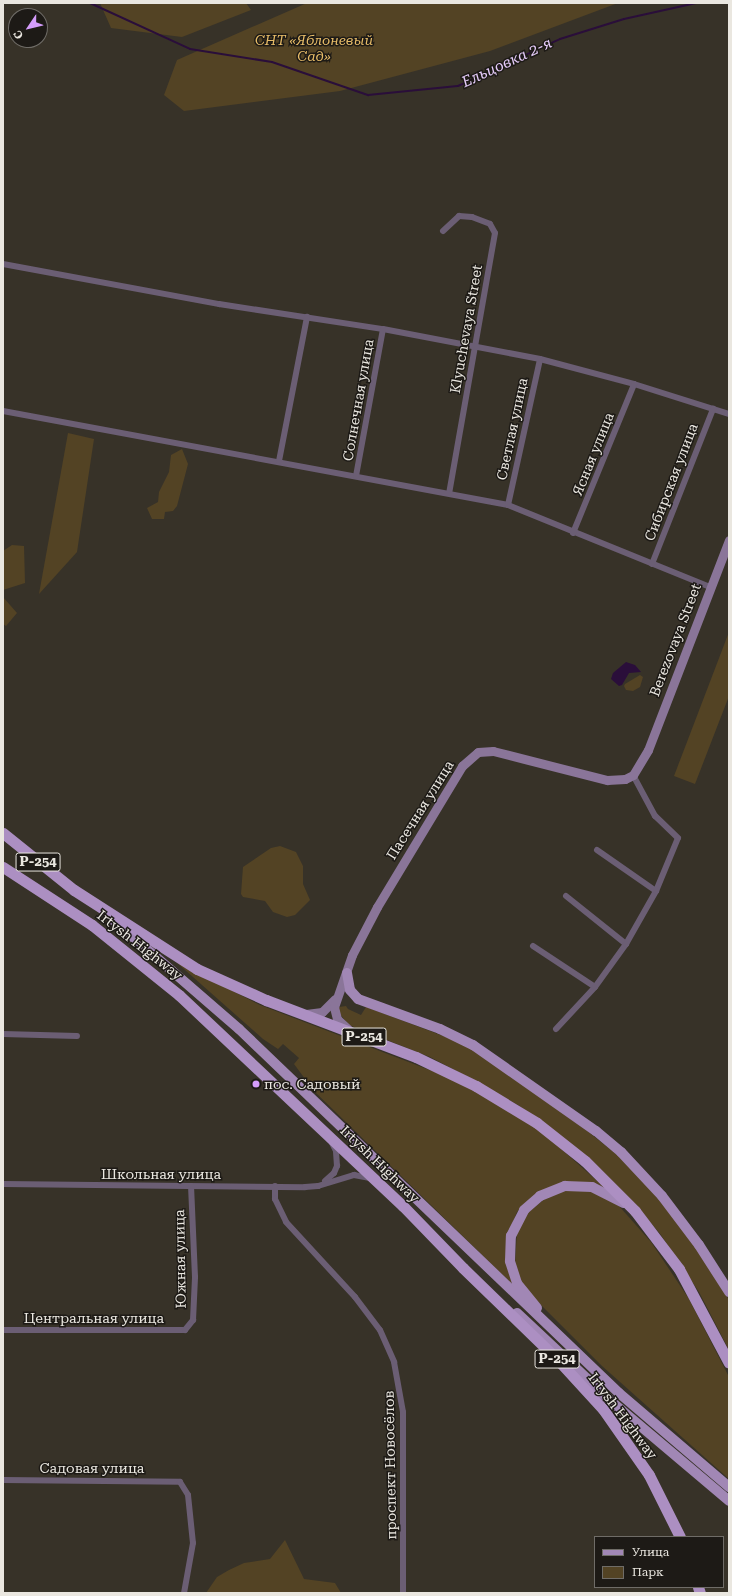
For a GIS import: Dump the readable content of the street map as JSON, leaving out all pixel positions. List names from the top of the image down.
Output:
{
  "streets": {
    "highway": ["Р-254", "Irtysh Highway"],
    "main road": ["Berezovaya Street", "Пасечная улица"],
    "street": [
      "Klyuchevaya Street",
      "Солнечная улица",
      "Светлая улица",
      "Ясная улица",
      "Сибирская улица",
      "Школьная улица",
      "Южная улица",
      "Центральная улица",
      "проспект Новосёлов",
      "Садовая улица"
    ]
  },
  "crossings": [
    ["Berezovaya Street", "Пасечная улица"],
    ["Irtysh Highway", "Школьная улица"],
    ["Школьная улица", "Южная улица"],
    ["Школьная улица", "проспект Новосёлов"],
    ["Южная улица", "Центральная улица"]
  ],
  "water": ["Ельцовка 2-я"],
  "parks": ["СНТ «Яблоневый Сад»"],
  "places": ["пос. Садовый"],
  "legend": ["Улица", "Парк"],
  "north": "bottom left"
}
